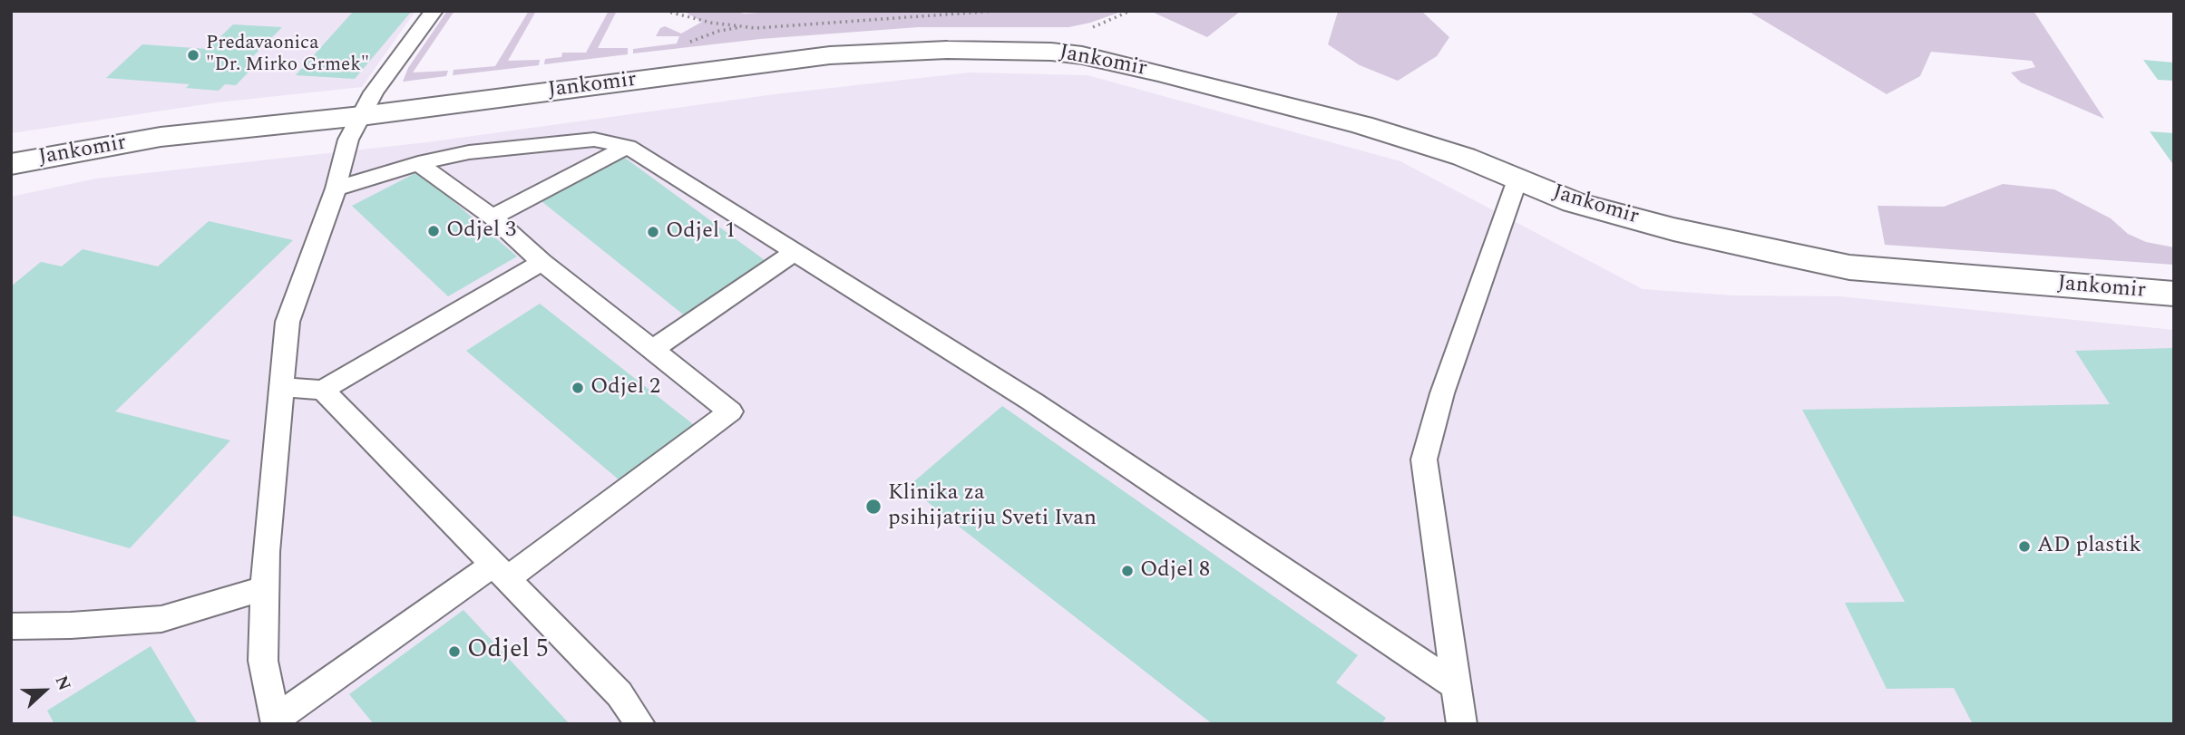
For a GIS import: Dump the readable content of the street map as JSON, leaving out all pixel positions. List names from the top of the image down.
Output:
{
  "streets": {
    "street": ["Jankomir"]
  },
  "places": [
    "Predavaonica \"Dr. Mirko Grmek\"",
    "Odjel 3",
    "Odjel 1",
    "Odjel 2",
    "Klinika za psihijatriju Sveti Ivan",
    "AD plastik",
    "Odjel 8",
    "Odjel 5"
  ],
  "north": "right"
}
